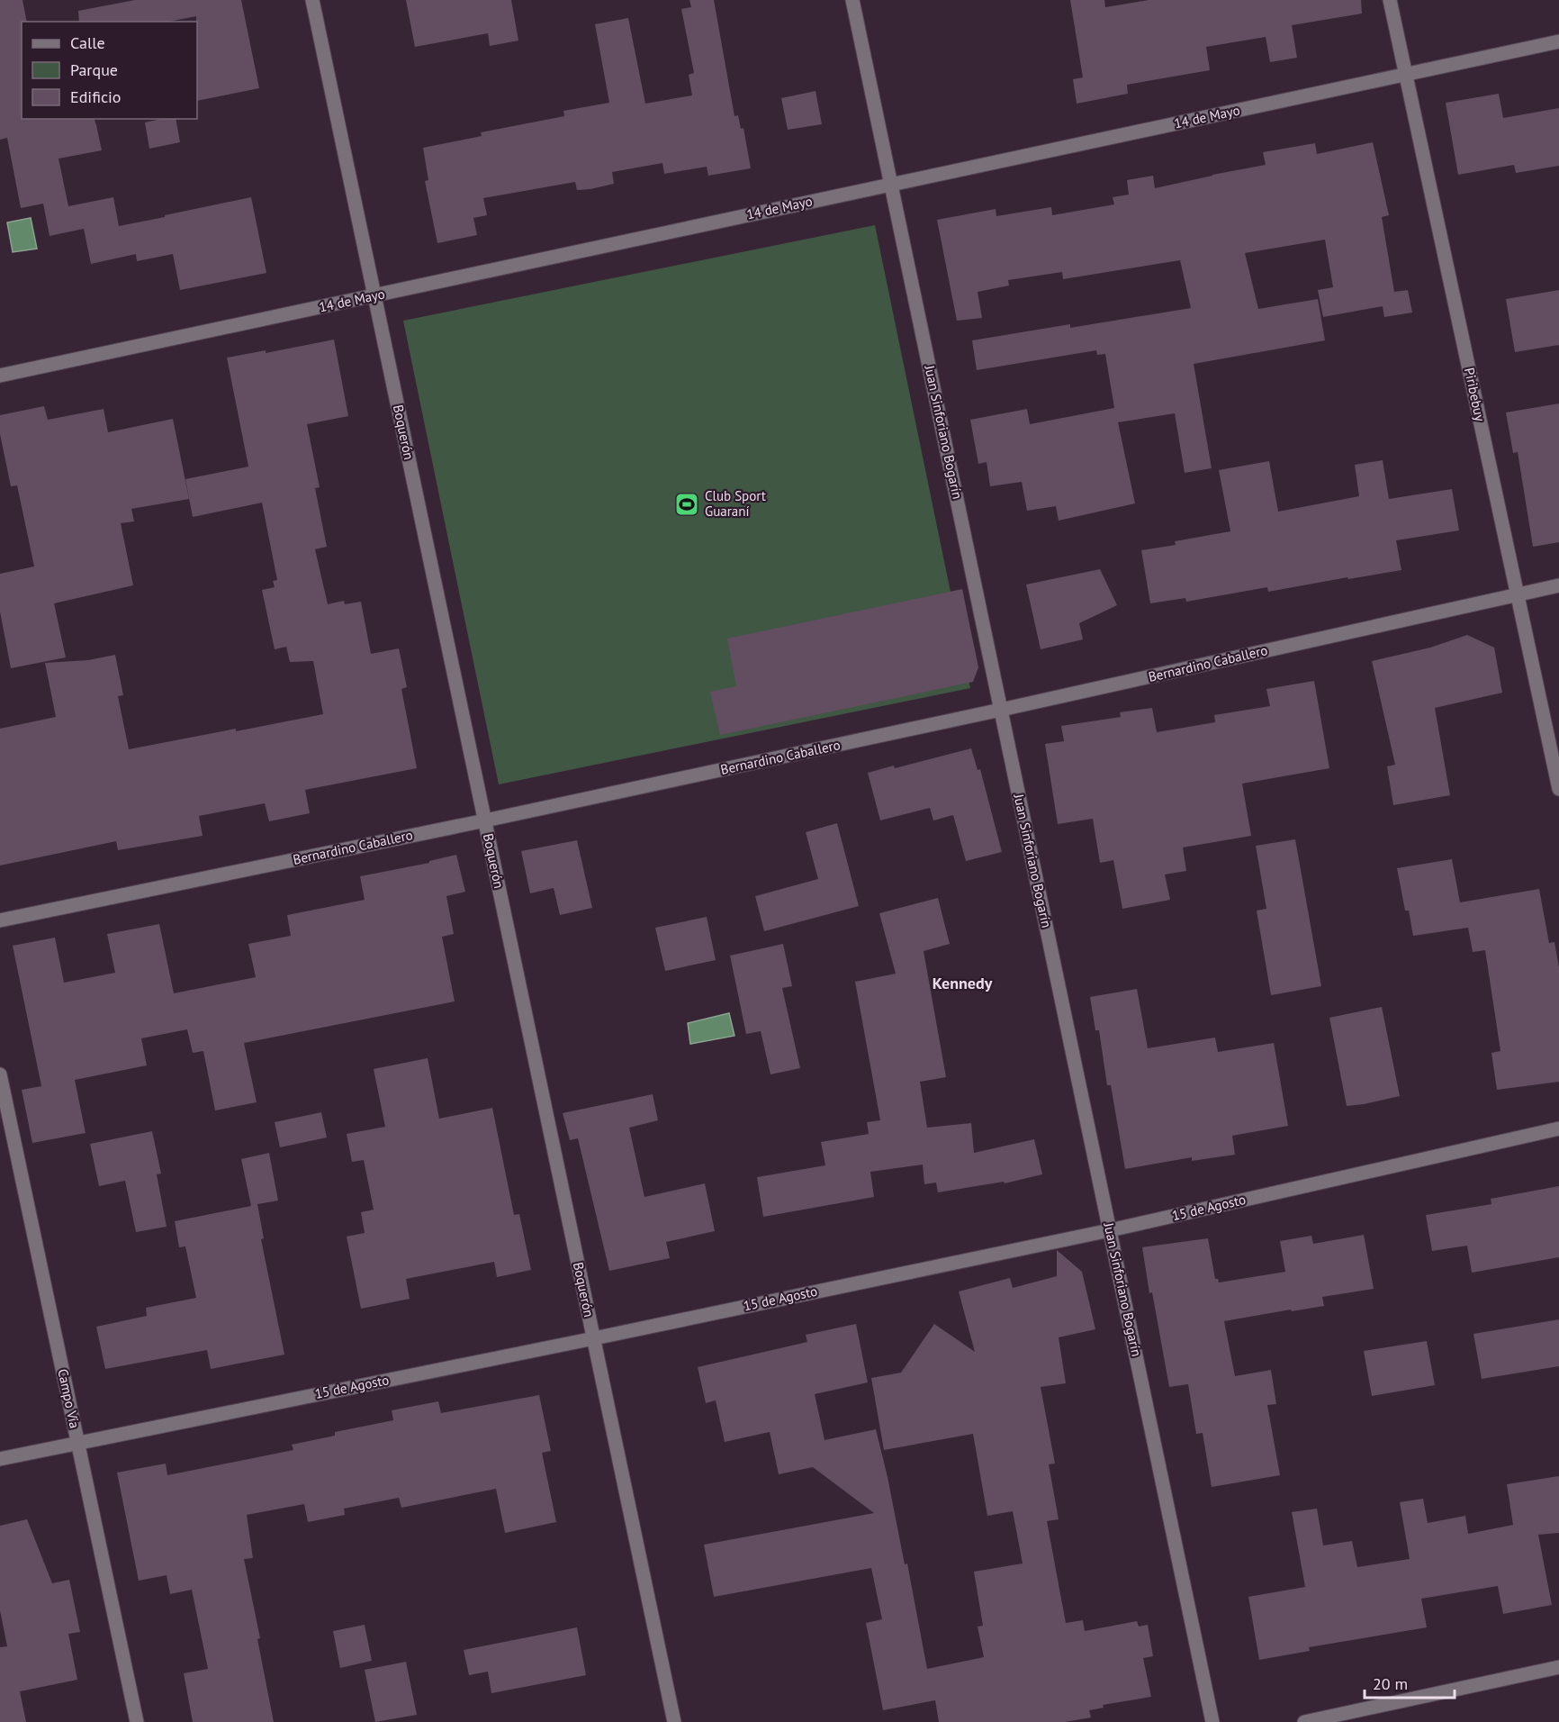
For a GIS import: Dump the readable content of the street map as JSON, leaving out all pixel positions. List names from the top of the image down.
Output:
{
  "streets": {
    "street": [
      "14 de Mayo",
      "Piribebuy",
      "Boquerón",
      "Juan Sinforiano Bogarín",
      "Bernardino Caballero",
      "15 de Agosto",
      "Campo Vía"
    ]
  },
  "crossings": [
    ["14 de Mayo", "Piribebuy"],
    ["14 de Mayo", "Boquerón"],
    ["14 de Mayo", "Juan Sinforiano Bogarín"],
    ["Piribebuy", "Bernardino Caballero"],
    ["Boquerón", "Bernardino Caballero"],
    ["Boquerón", "15 de Agosto"],
    ["Juan Sinforiano Bogarín", "Bernardino Caballero"],
    ["Juan Sinforiano Bogarín", "15 de Agosto"],
    ["15 de Agosto", "Campo Vía"]
  ],
  "districts": ["Kennedy"],
  "places": {
    "sports": ["Club Sport Guaraní"]
  },
  "legend": ["Calle", "Parque", "Edificio"],
  "scale_bar": "20 m"
}
